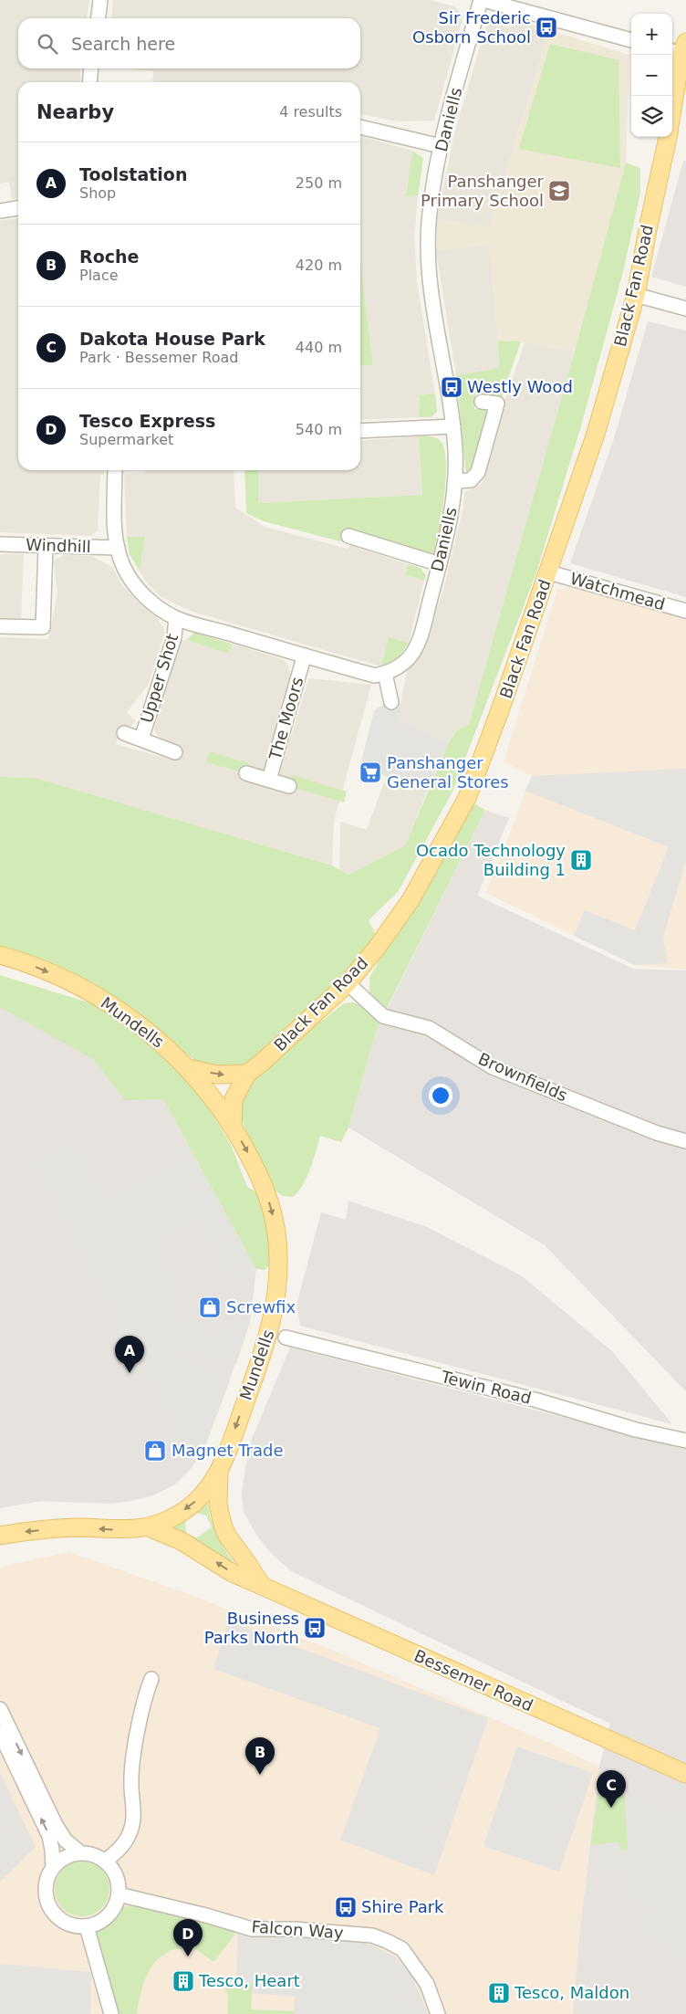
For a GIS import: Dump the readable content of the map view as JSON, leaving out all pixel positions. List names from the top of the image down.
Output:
{
  "streets": {
    "main road": ["Black Fan Road", "Mundells", "Bessemer Road"],
    "street": [
      "Daniells",
      "Windhill",
      "Watchmead",
      "Upper Shot",
      "The Moors",
      "Brownfields",
      "Tewin Road",
      "Falcon Way"
    ]
  },
  "crossings": [
    ["Black Fan Road", "Watchmead"],
    ["Black Fan Road", "Mundells"],
    ["Black Fan Road", "Brownfields"],
    ["Mundells", "Bessemer Road"]
  ],
  "places": {
    "bus stop": [
      "Sir Frederic Osborn School",
      "Westly Wood",
      "Business Parks North",
      "Shire Park"
    ],
    "school or university": ["Panshanger Primary School"],
    "supermarket": ["Panshanger General Stores"],
    "building": ["Ocado Technology Building 1", "Tesco, Heart", "Tesco, Maldon"],
    "shop": ["Screwfix", "Magnet Trade"]
  },
  "page": {
    "map_buttons": ["+", "−"],
    "search": "Search here",
    "heading": ["Nearby", "4 results"],
    "list": [
      {
        "mark": "A",
        "name": "Toolstation",
        "note": "Shop",
        "value": "250 m"
      },
      {
        "mark": "B",
        "name": "Roche",
        "note": "Place",
        "value": "420 m"
      },
      {
        "mark": "C",
        "name": "Dakota House Park",
        "note": "Park · Bessemer Road",
        "value": "440 m"
      },
      {
        "mark": "D",
        "name": "Tesco Express",
        "note": "Supermarket",
        "value": "540 m"
      }
    ],
    "pins": [
      "A",
      "B",
      "C",
      "D"
    ]
  }
}
